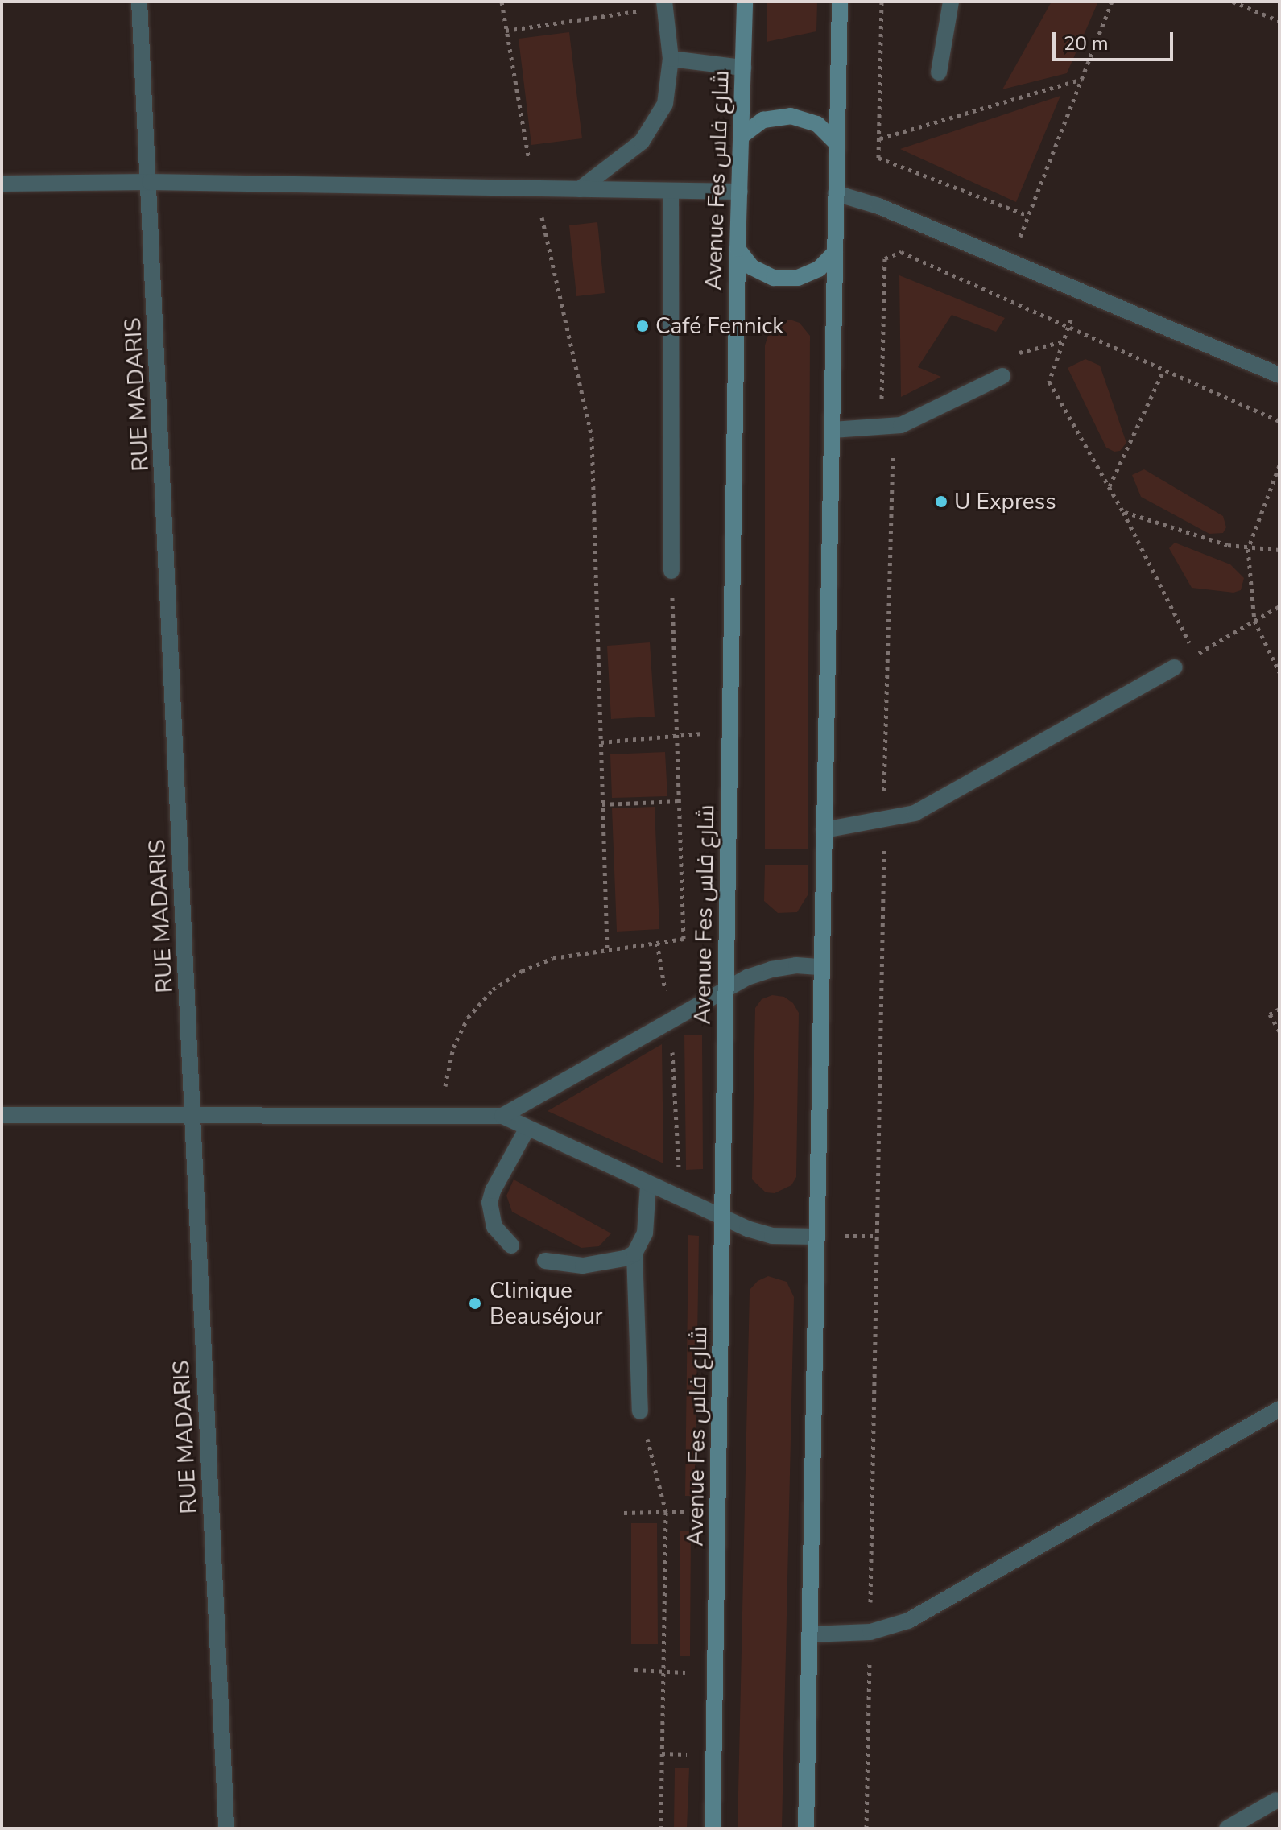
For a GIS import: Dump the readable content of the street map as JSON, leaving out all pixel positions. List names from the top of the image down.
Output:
{
  "streets": {
    "main road": ["Avenue Fes شارع فاس"],
    "street": ["RUE MADARIS"]
  },
  "places": ["Café Fennick", "U Express", "Clinique Beauséjour"],
  "scale_bar": "20 m"
}
